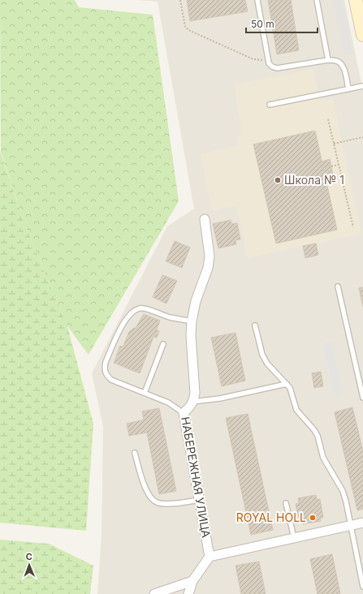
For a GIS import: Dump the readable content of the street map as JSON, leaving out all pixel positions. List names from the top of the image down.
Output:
{
  "streets": {
    "street": ["НАБЕРЕЖНАЯ УЛИЦА"]
  },
  "places": ["Школа № 1", "ROYAL HOLL"],
  "scale_bar": "50 m",
  "north": "top"
}
